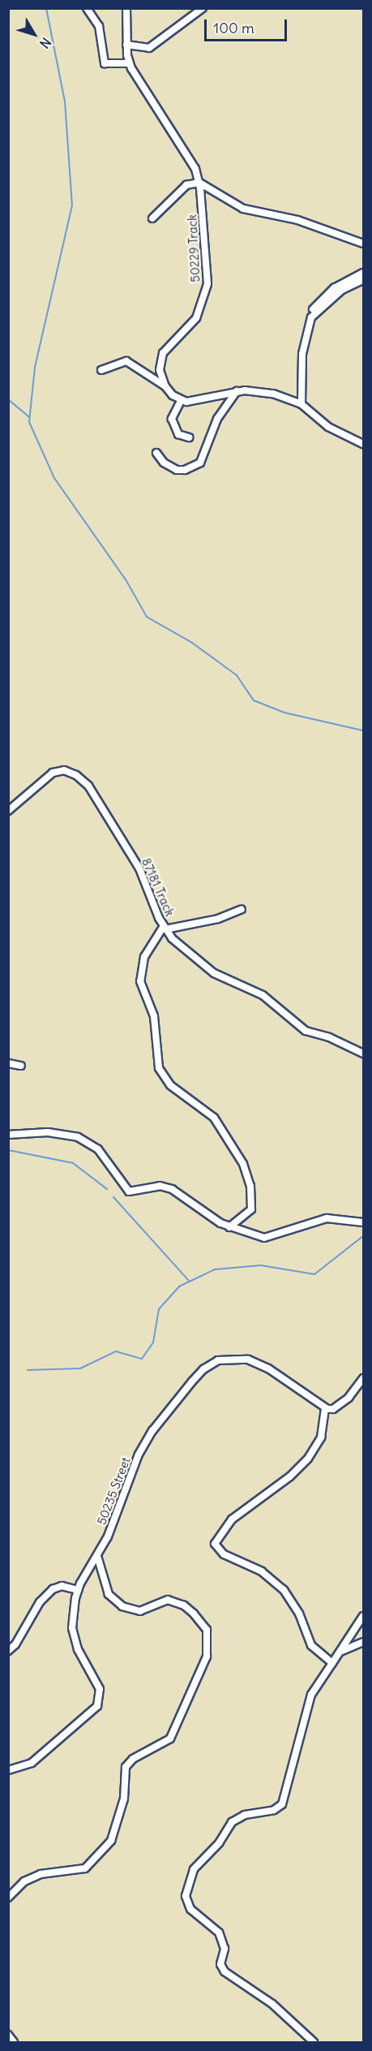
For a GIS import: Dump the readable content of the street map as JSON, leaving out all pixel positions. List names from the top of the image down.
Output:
{
  "streets": {
    "street": ["50229 Track", "87181 Track", "50235 Street"]
  },
  "scale_bar": "100 m",
  "north": "bottom right"
}
